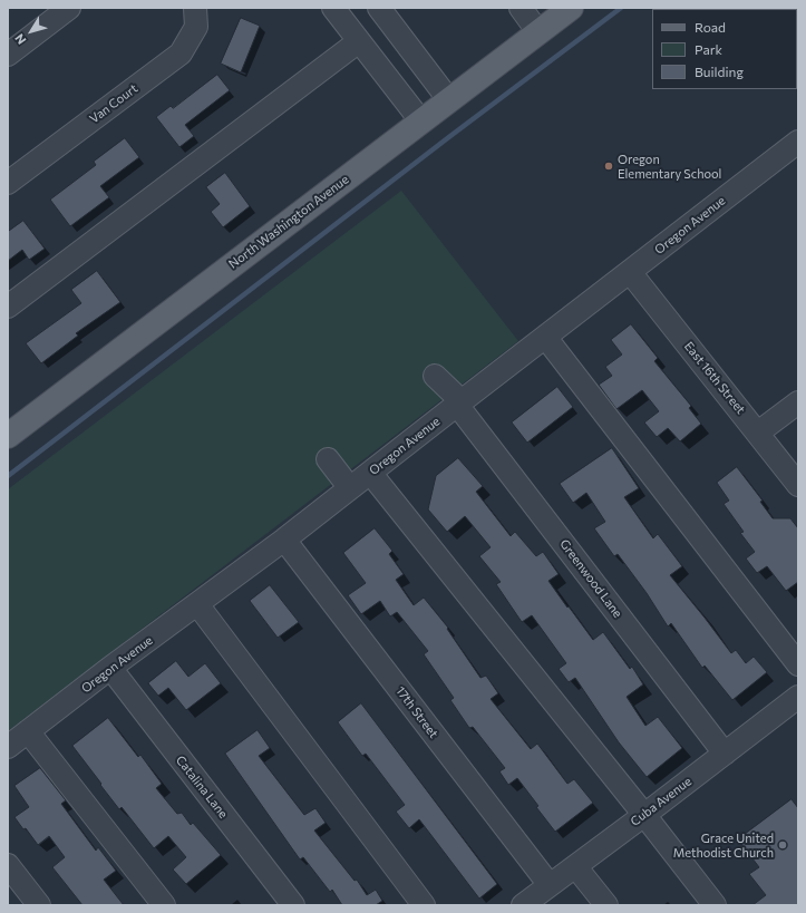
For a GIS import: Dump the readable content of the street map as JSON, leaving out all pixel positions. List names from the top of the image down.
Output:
{
  "streets": {
    "main road": ["North Washington Avenue"],
    "street": [
      "Van Court",
      "Oregon Avenue",
      "East 16th Street",
      "Greenwood Lane",
      "17th Street",
      "Catalina Lane",
      "Cuba Avenue"
    ]
  },
  "crossings": [
    ["Oregon Avenue", "East 16th Street"],
    ["Oregon Avenue", "Greenwood Lane"],
    ["Oregon Avenue", "17th Street"],
    ["Oregon Avenue", "Catalina Lane"],
    ["Greenwood Lane", "Cuba Avenue"],
    ["17th Street", "Cuba Avenue"]
  ],
  "places": ["Oregon Elementary School", "Grace United Methodist Church"],
  "legend": ["Road", "Park", "Building"],
  "north": "bottom left"
}
